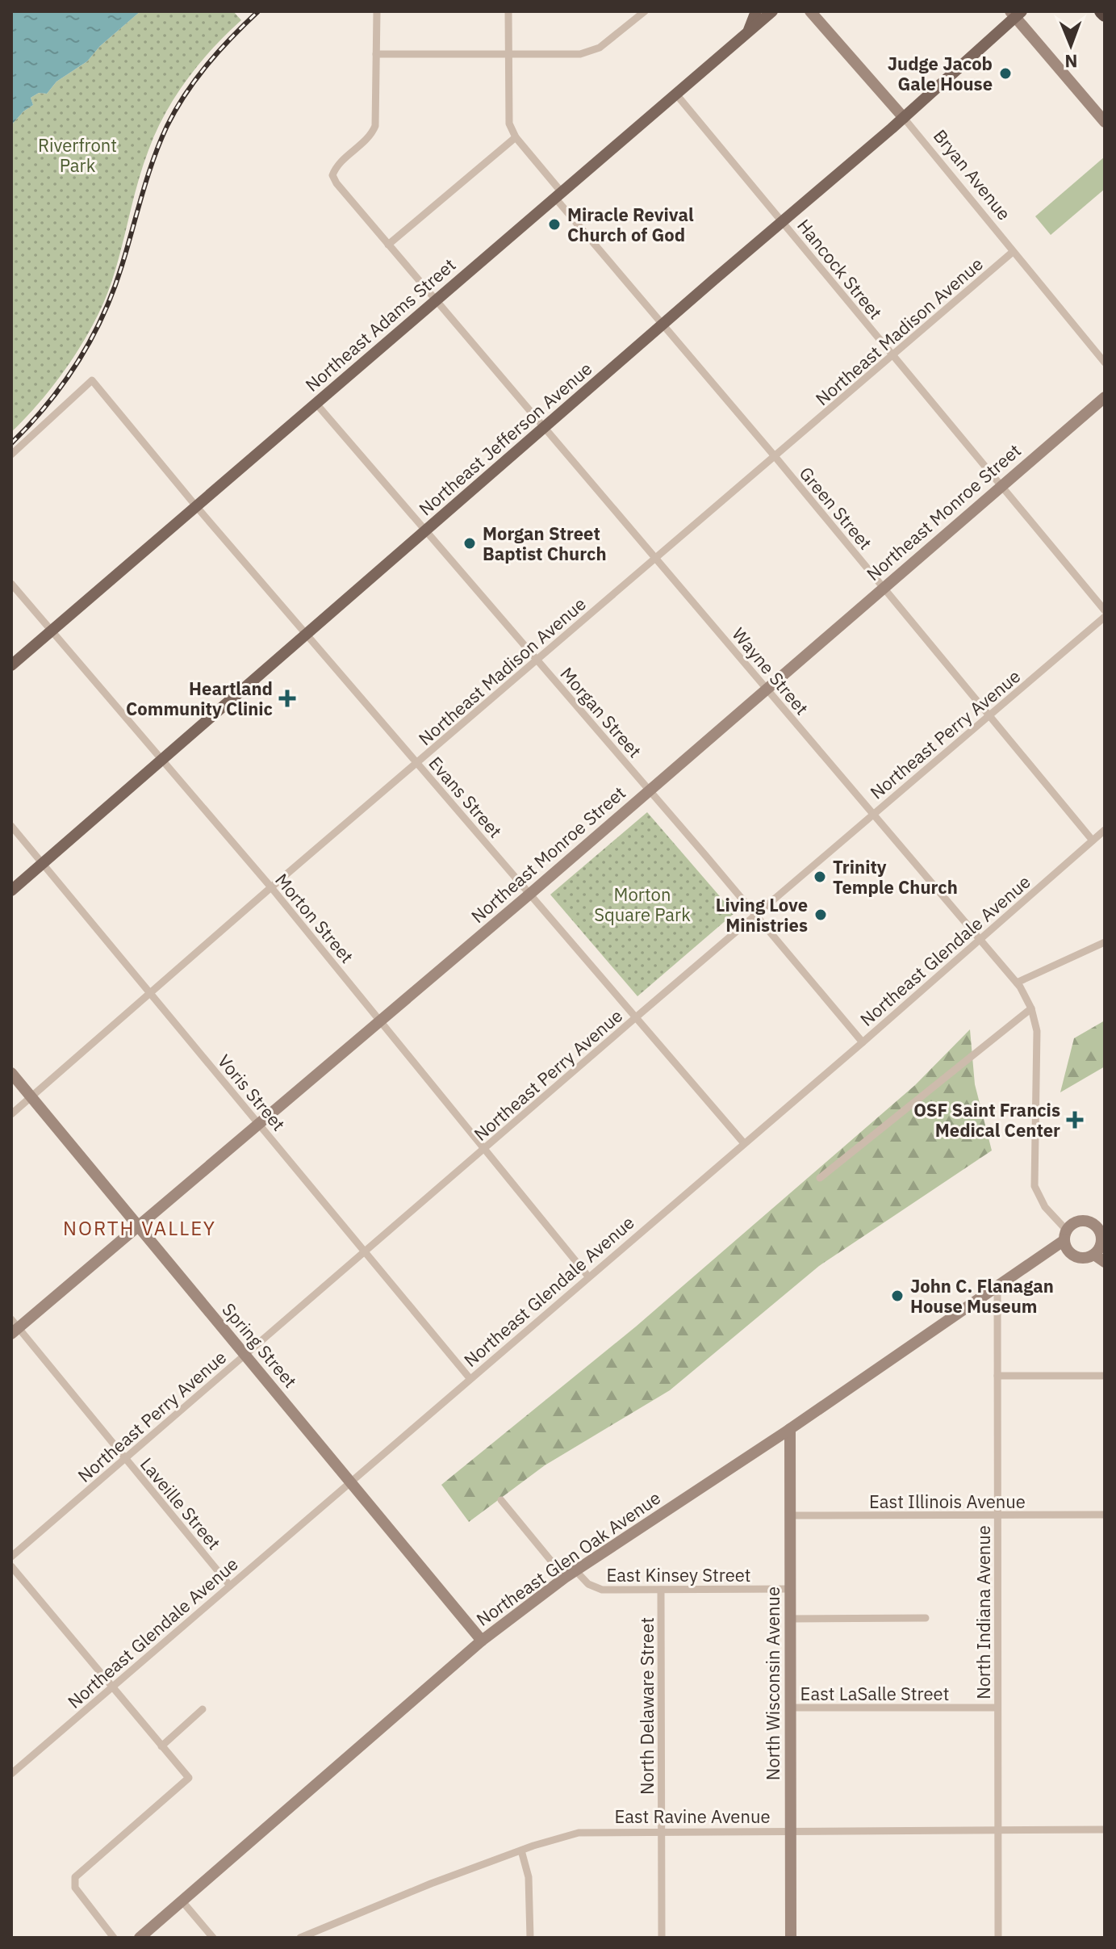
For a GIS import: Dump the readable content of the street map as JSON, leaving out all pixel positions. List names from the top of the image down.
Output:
{
  "streets": {
    "main road": ["Northeast Adams Street", "Northeast Jefferson Avenue"],
    "street": [
      "Bryan Avenue",
      "Hancock Street",
      "Northeast Madison Avenue",
      "Green Street",
      "Northeast Monroe Street",
      "Wayne Street",
      "Morgan Street",
      "Northeast Perry Avenue",
      "Evans Street",
      "Morton Street",
      "Northeast Glendale Avenue",
      "Voris Street",
      "Spring Street",
      "East Illinois Avenue",
      "Laveille Street",
      "Northeast Glen Oak Avenue",
      "East Kinsey Street",
      "North Indiana Avenue",
      "North Wisconsin Avenue",
      "East LaSalle Street",
      "North Delaware Street",
      "East Ravine Avenue"
    ]
  },
  "crossings": [
    ["Bryan Avenue", "Northeast Madison Avenue"],
    ["Bryan Avenue", "Northeast Jefferson Avenue"],
    ["Hancock Street", "Northeast Adams Street"],
    ["Hancock Street", "Northeast Madison Avenue"],
    ["Hancock Street", "Northeast Jefferson Avenue"],
    ["Hancock Street", "Northeast Monroe Street"],
    ["Northeast Adams Street", "Green Street"],
    ["Northeast Adams Street", "Wayne Street"],
    ["Northeast Adams Street", "Morgan Street"],
    ["Northeast Adams Street", "Evans Street"],
    ["Northeast Adams Street", "Morton Street"],
    ["Northeast Madison Avenue", "Green Street"],
    ["Northeast Madison Avenue", "Wayne Street"],
    ["Northeast Madison Avenue", "Morgan Street"],
    ["Northeast Madison Avenue", "Evans Street"],
    ["Northeast Madison Avenue", "Morton Street"],
    ["Northeast Madison Avenue", "Voris Street"],
    ["Northeast Madison Avenue", "Spring Street"],
    ["Northeast Jefferson Avenue", "Green Street"],
    ["Northeast Jefferson Avenue", "Wayne Street"],
    ["Northeast Jefferson Avenue", "Morgan Street"],
    ["Northeast Jefferson Avenue", "Evans Street"],
    ["Northeast Jefferson Avenue", "Morton Street"],
    ["Northeast Jefferson Avenue", "Voris Street"],
    ["Green Street", "Northeast Monroe Street"],
    ["Green Street", "Northeast Perry Avenue"],
    ["Green Street", "Northeast Glendale Avenue"],
    ["Northeast Monroe Street", "Wayne Street"],
    ["Northeast Monroe Street", "Morgan Street"],
    ["Northeast Monroe Street", "Evans Street"],
    ["Northeast Monroe Street", "Morton Street"],
    ["Northeast Monroe Street", "Voris Street"],
    ["Northeast Monroe Street", "Spring Street"],
    ["Northeast Monroe Street", "Laveille Street"],
    ["Wayne Street", "Northeast Perry Avenue"],
    ["Wayne Street", "Northeast Glendale Avenue"],
    ["Wayne Street", "Northeast Glen Oak Avenue"],
    ["Morgan Street", "Northeast Perry Avenue"],
    ["Morgan Street", "Northeast Glendale Avenue"],
    ["Northeast Perry Avenue", "Evans Street"],
    ["Northeast Perry Avenue", "Morton Street"],
    ["Northeast Perry Avenue", "Voris Street"],
    ["Northeast Perry Avenue", "Spring Street"],
    ["Northeast Perry Avenue", "Laveille Street"],
    ["Evans Street", "Northeast Glendale Avenue"],
    ["Morton Street", "Northeast Glendale Avenue"],
    ["Northeast Glendale Avenue", "Voris Street"],
    ["Northeast Glendale Avenue", "Spring Street"],
    ["Northeast Glendale Avenue", "Laveille Street"],
    ["Spring Street", "Northeast Glen Oak Avenue"],
    ["East Illinois Avenue", "North Indiana Avenue"],
    ["East Illinois Avenue", "North Wisconsin Avenue"],
    ["Northeast Glen Oak Avenue", "East Kinsey Street"],
    ["Northeast Glen Oak Avenue", "North Indiana Avenue"],
    ["Northeast Glen Oak Avenue", "North Wisconsin Avenue"],
    ["East Kinsey Street", "North Wisconsin Avenue"],
    ["East Kinsey Street", "North Delaware Street"],
    ["North Indiana Avenue", "East LaSalle Street"],
    ["North Indiana Avenue", "East Ravine Avenue"],
    ["North Wisconsin Avenue", "East LaSalle Street"],
    ["North Wisconsin Avenue", "East Ravine Avenue"],
    ["North Delaware Street", "East Ravine Avenue"]
  ],
  "districts": ["NORTH VALLEY"],
  "parks": ["Riverfront Park", "Morton Square Park"],
  "places": {
    "other": [
      "Judge Jacob Gale House",
      "Miracle Revival Church of God",
      "Morgan Street Baptist Church",
      "Trinity Temple Church",
      "Living Love Ministries",
      "John C. Flanagan House Museum"
    ],
    "health": ["Heartland Community Clinic", "OSF Saint Francis Medical Center"]
  },
  "north": "bottom"
}
